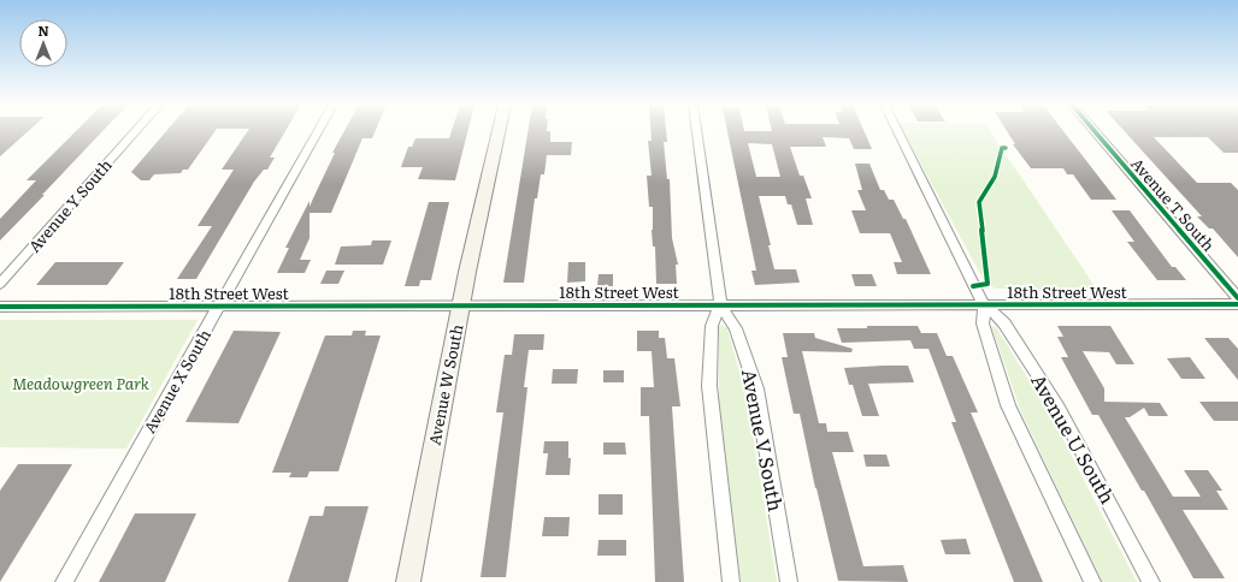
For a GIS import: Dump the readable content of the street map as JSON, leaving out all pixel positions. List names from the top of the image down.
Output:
{
  "streets": {
    "street": [
      "Avenue T South",
      "Avenue Y South",
      "18th Street West",
      "Avenue X South",
      "Avenue W South",
      "Avenue U South",
      "Avenue V South"
    ]
  },
  "crossings": [
    ["18th Street West", "Avenue X South"],
    ["18th Street West", "Avenue W South"],
    ["18th Street West", "Avenue U South"],
    ["18th Street West", "Avenue V South"]
  ],
  "parks": ["Meadowgreen Park"],
  "north": "top"
}
